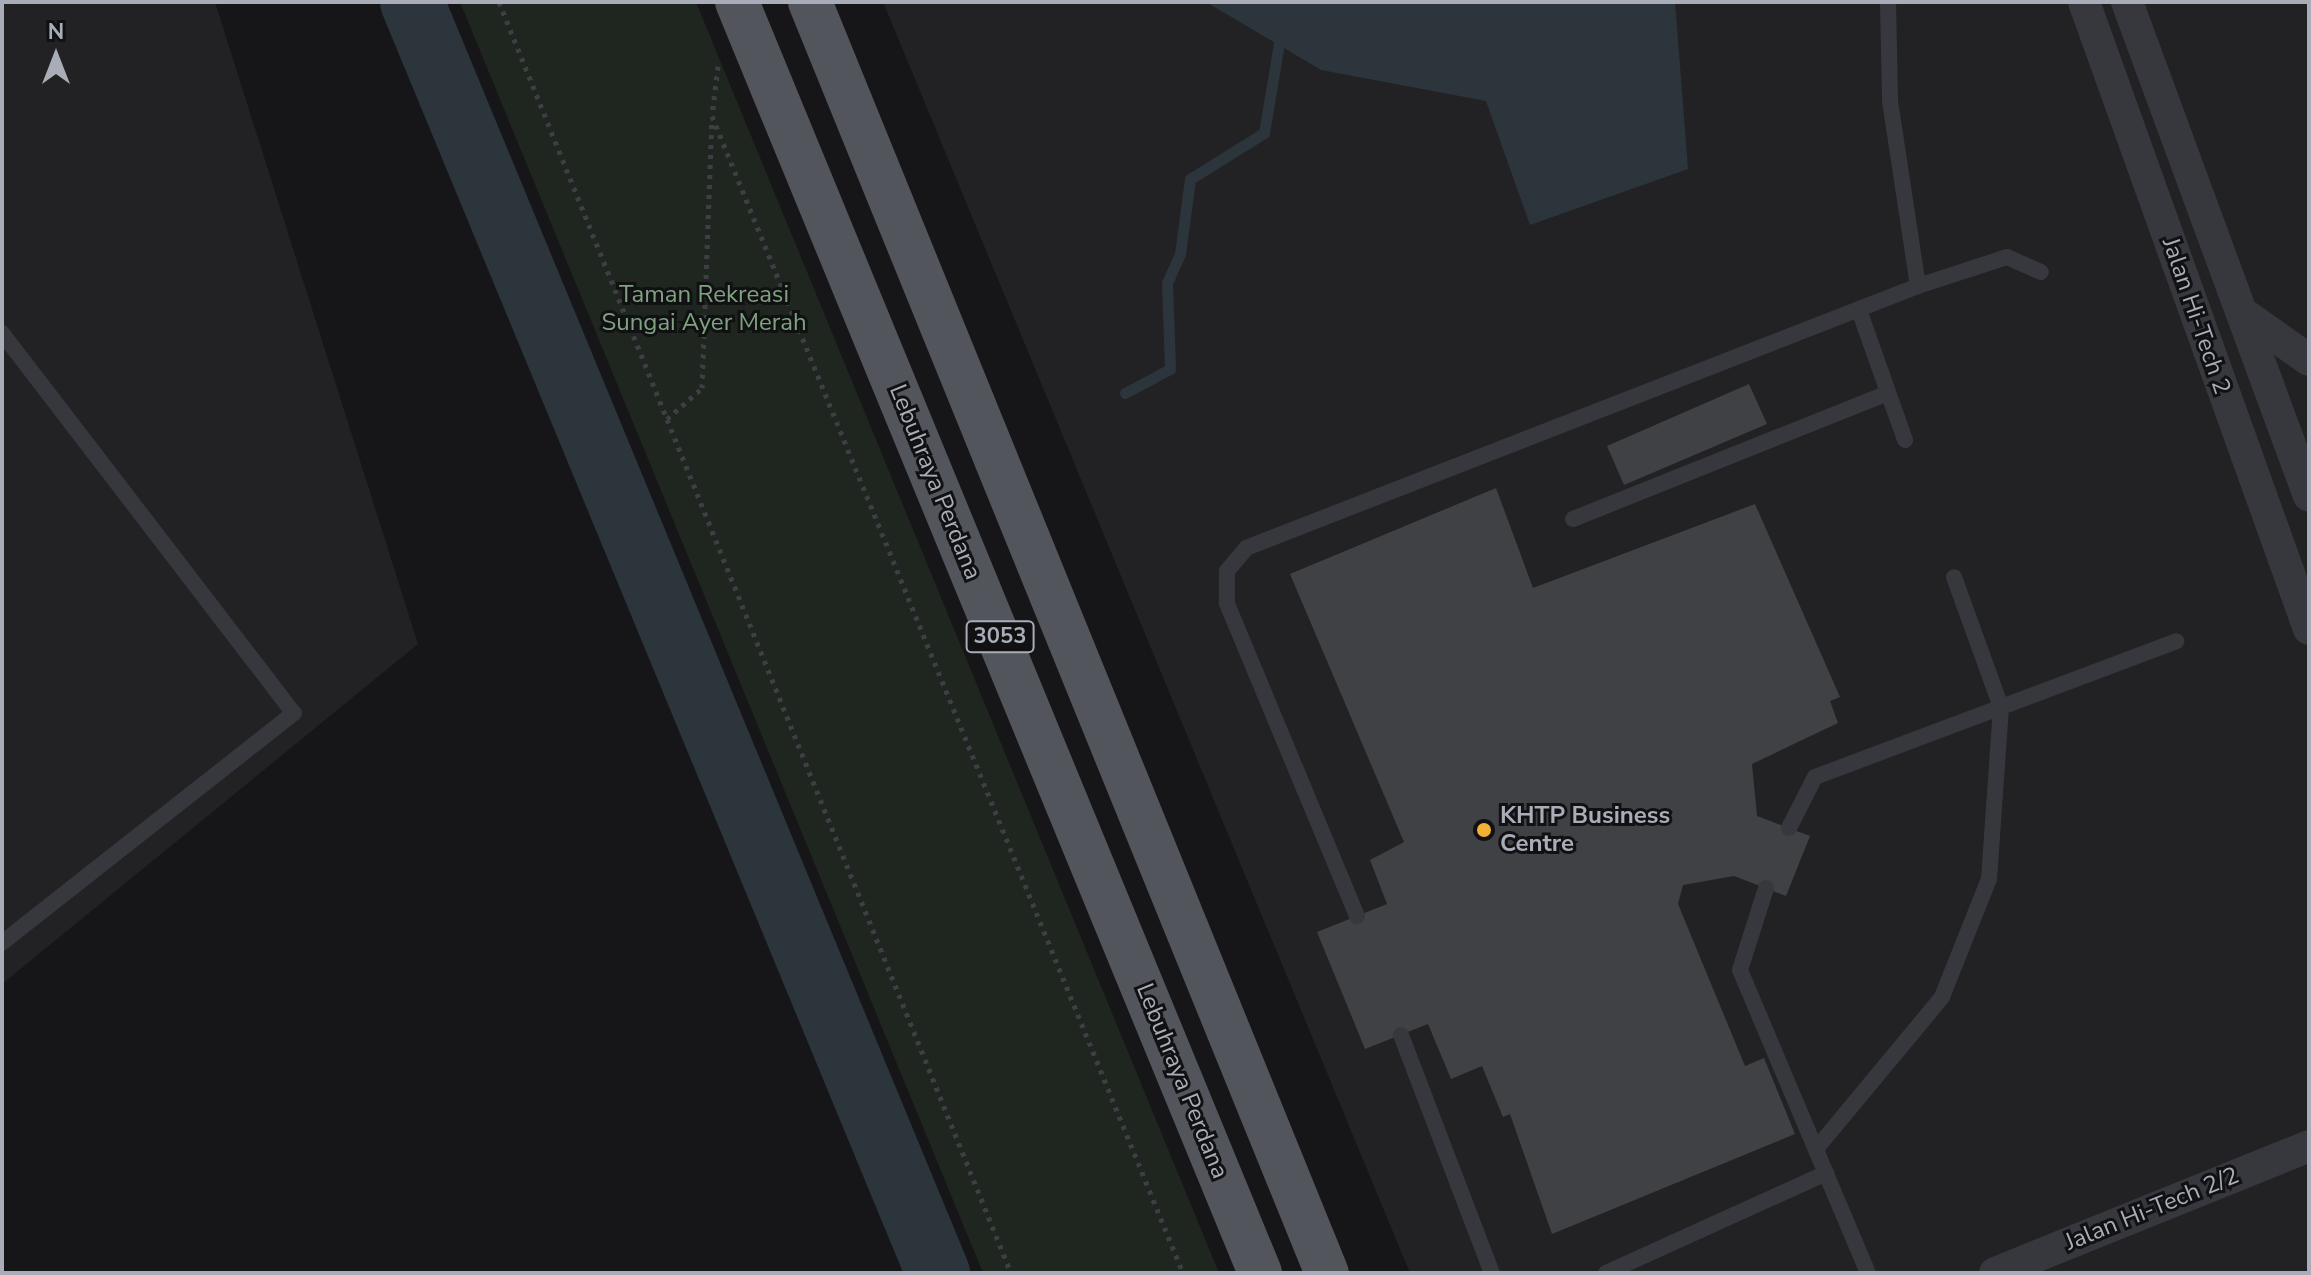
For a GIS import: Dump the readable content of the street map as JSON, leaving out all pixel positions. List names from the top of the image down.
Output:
{
  "streets": {
    "main road": ["Lebuhraya Perdana", "3053"],
    "street": ["Jalan Hi-Tech 2", "Jalan Hi-Tech 2/2"]
  },
  "parks": ["Taman Rekreasi Sungai Ayer Merah"],
  "places": ["KHTP Business Centre"],
  "north": "top"
}
